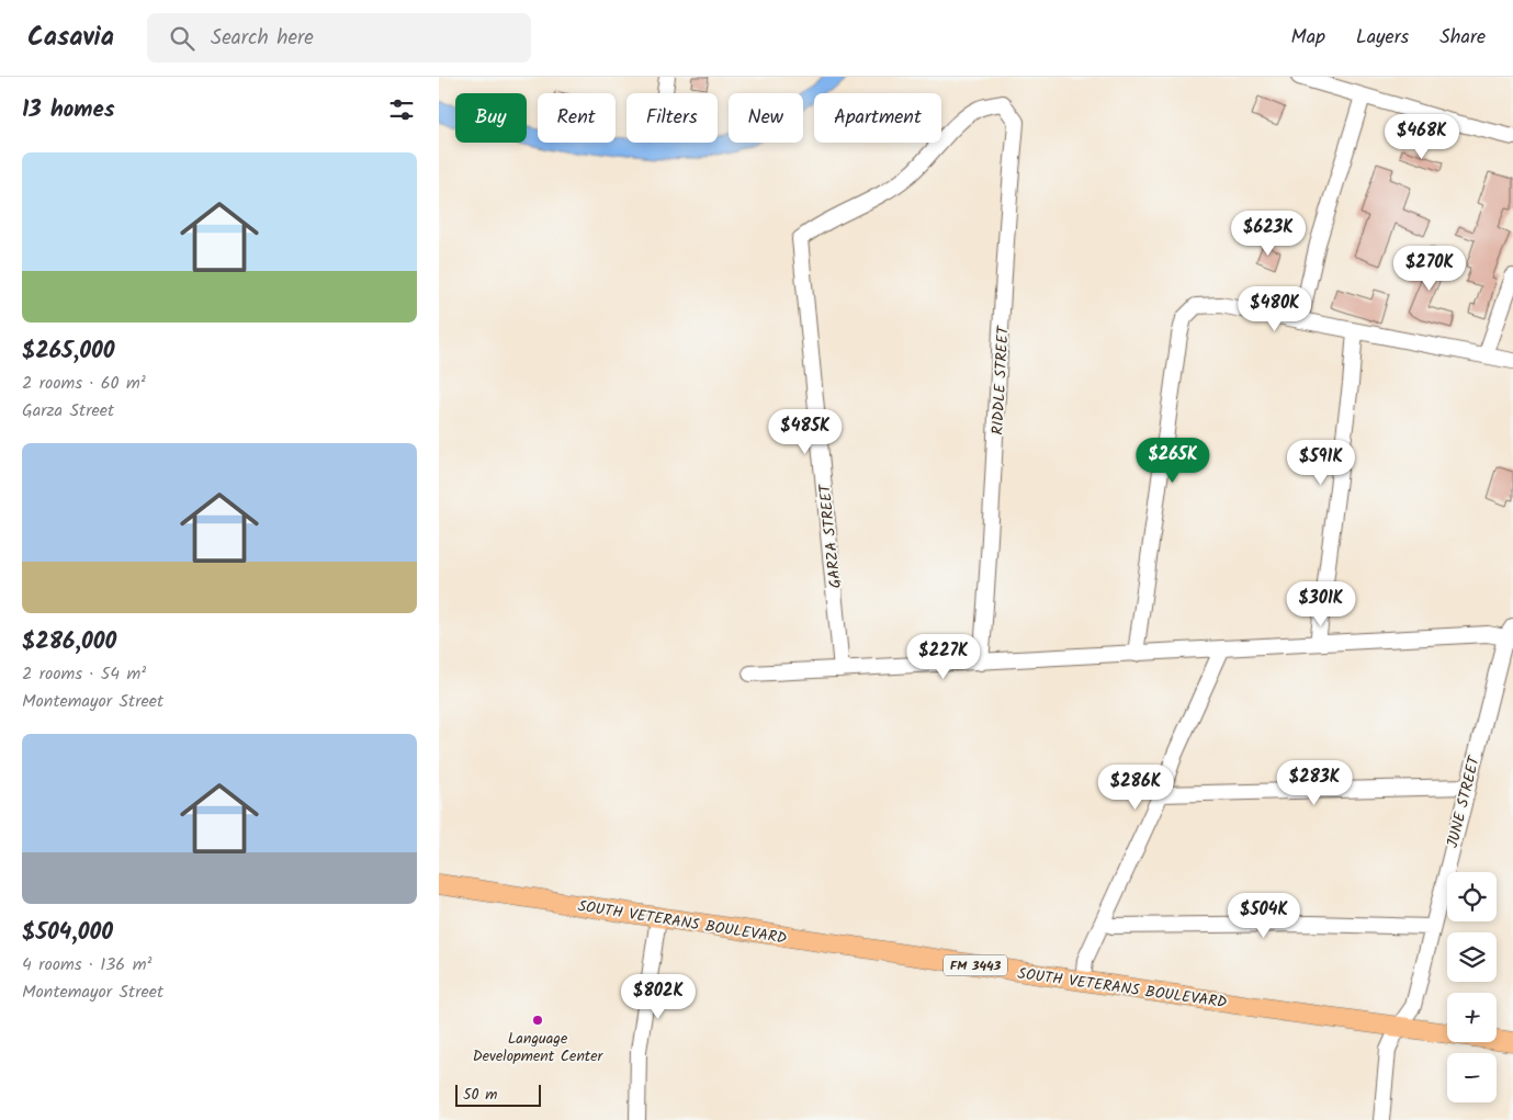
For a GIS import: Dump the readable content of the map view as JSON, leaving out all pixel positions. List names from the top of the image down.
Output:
{
  "streets": {
    "main road": ["SOUTH VETERANS BOULEVARD", "FM 3443"],
    "street": ["RIDDLE STREET", "GARZA STREET", "JUNE STREET"]
  },
  "crossings": [
    ["RIDDLE STREET", "GARZA STREET"],
    ["JUNE STREET", "SOUTH VETERANS BOULEVARD"]
  ],
  "places": ["Language Development Center"],
  "scale_bar": "50 m",
  "page": {
    "header": "Casavia",
    "search": "Search here",
    "nav": ["Map", "Layers", "Share"],
    "heading": "13 homes",
    "chip": [
      "Buy",
      "Rent",
      "Filters",
      "New",
      "Apartment"
    ],
    "price": [
      "$468K",
      "$623K",
      "$270K",
      "$480K",
      "$485K",
      "$265K",
      "$591K",
      "$301K",
      "$227K",
      "$283K",
      "$286K",
      "$504K",
      "$802K"
    ],
    "list": [
      {
        "name": "$265,000",
        "note": "2 rooms · 60 m² · Garza Street"
      },
      {
        "name": "$286,000",
        "note": "2 rooms · 54 m² · Montemayor Street"
      },
      {
        "name": "$504,000",
        "note": "4 rooms · 136 m² · Montemayor Street"
      }
    ],
    "map_buttons": ["+", "−"],
    "scale": "50 m"
  }
}
